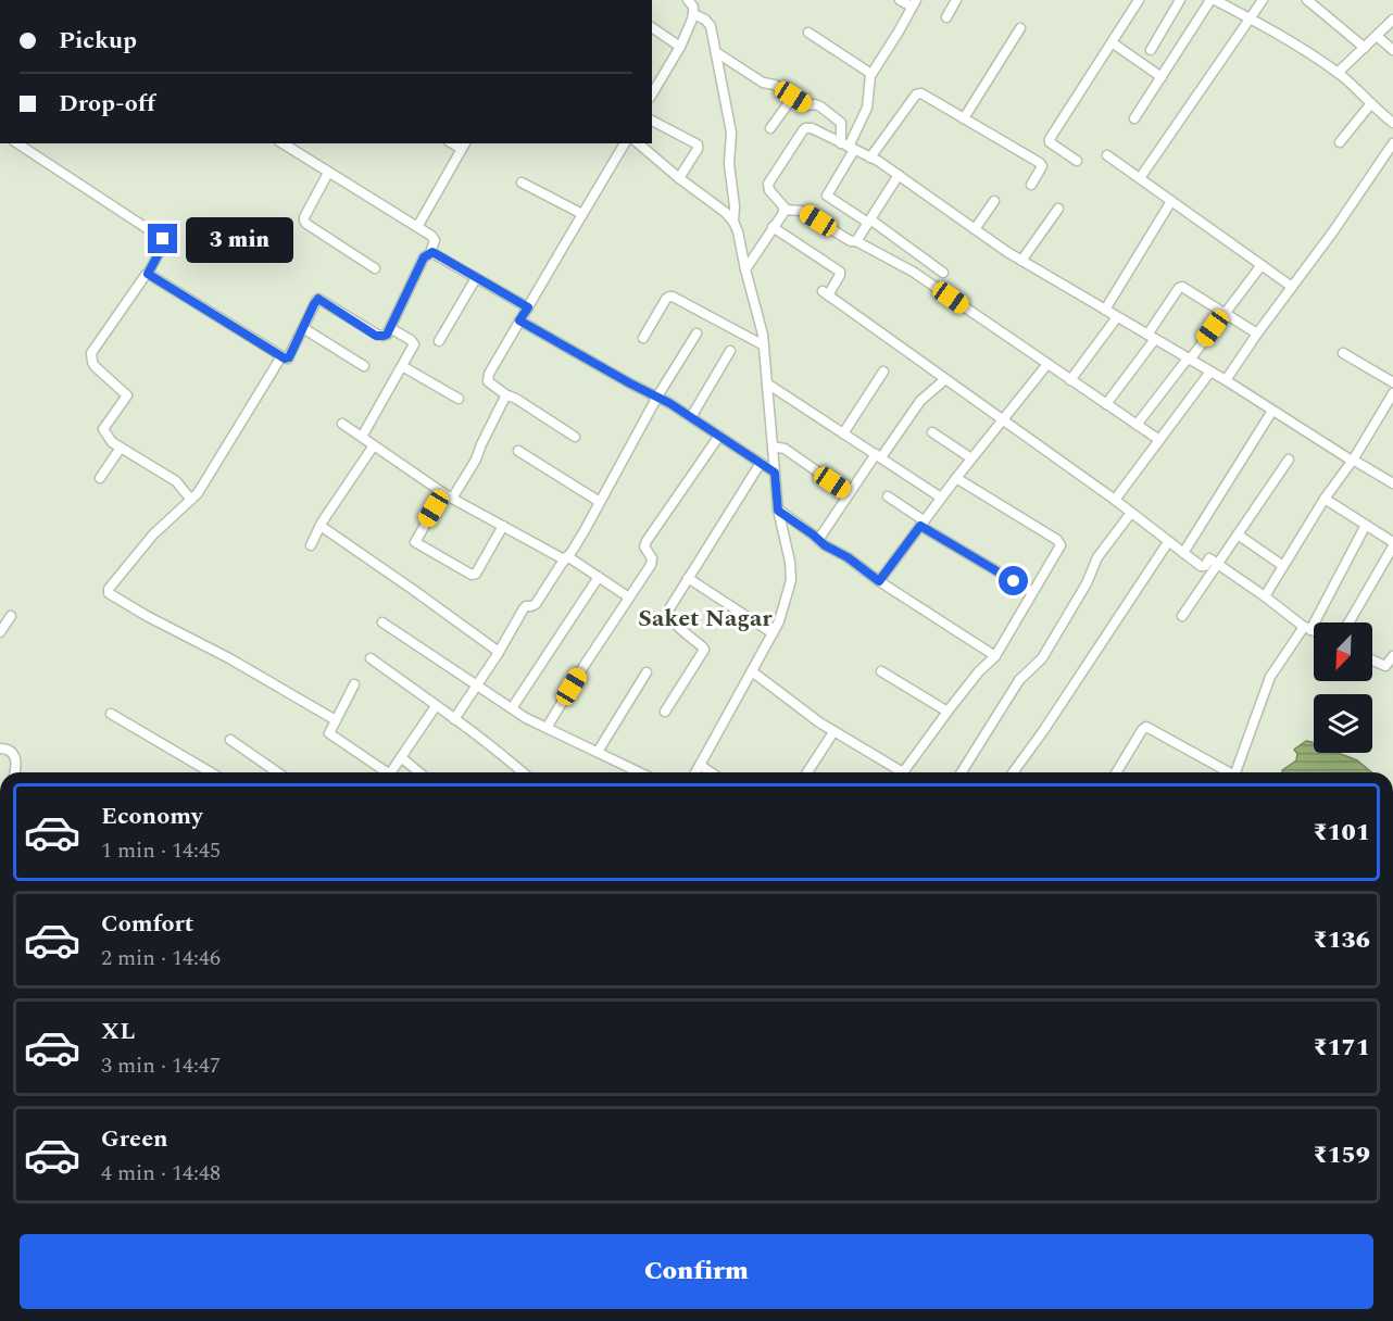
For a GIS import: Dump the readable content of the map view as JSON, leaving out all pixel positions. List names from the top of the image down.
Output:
{
  "districts": ["Saket Nagar"],
  "north": "bottom left",
  "page": {
    "banner": ["Pickup", "Drop-off"],
    "bubble": "3 min",
    "list": [
      {
        "name": "Economy",
        "note": "1 min · 14:45",
        "value": "₹101"
      },
      {
        "name": "Comfort",
        "note": "2 min · 14:46",
        "value": "₹136"
      },
      {
        "name": "XL",
        "note": "3 min · 14:47",
        "value": "₹171"
      },
      {
        "name": "Green",
        "note": "4 min · 14:48",
        "value": "₹159"
      }
    ],
    "buttons": "Confirm"
  }
}
